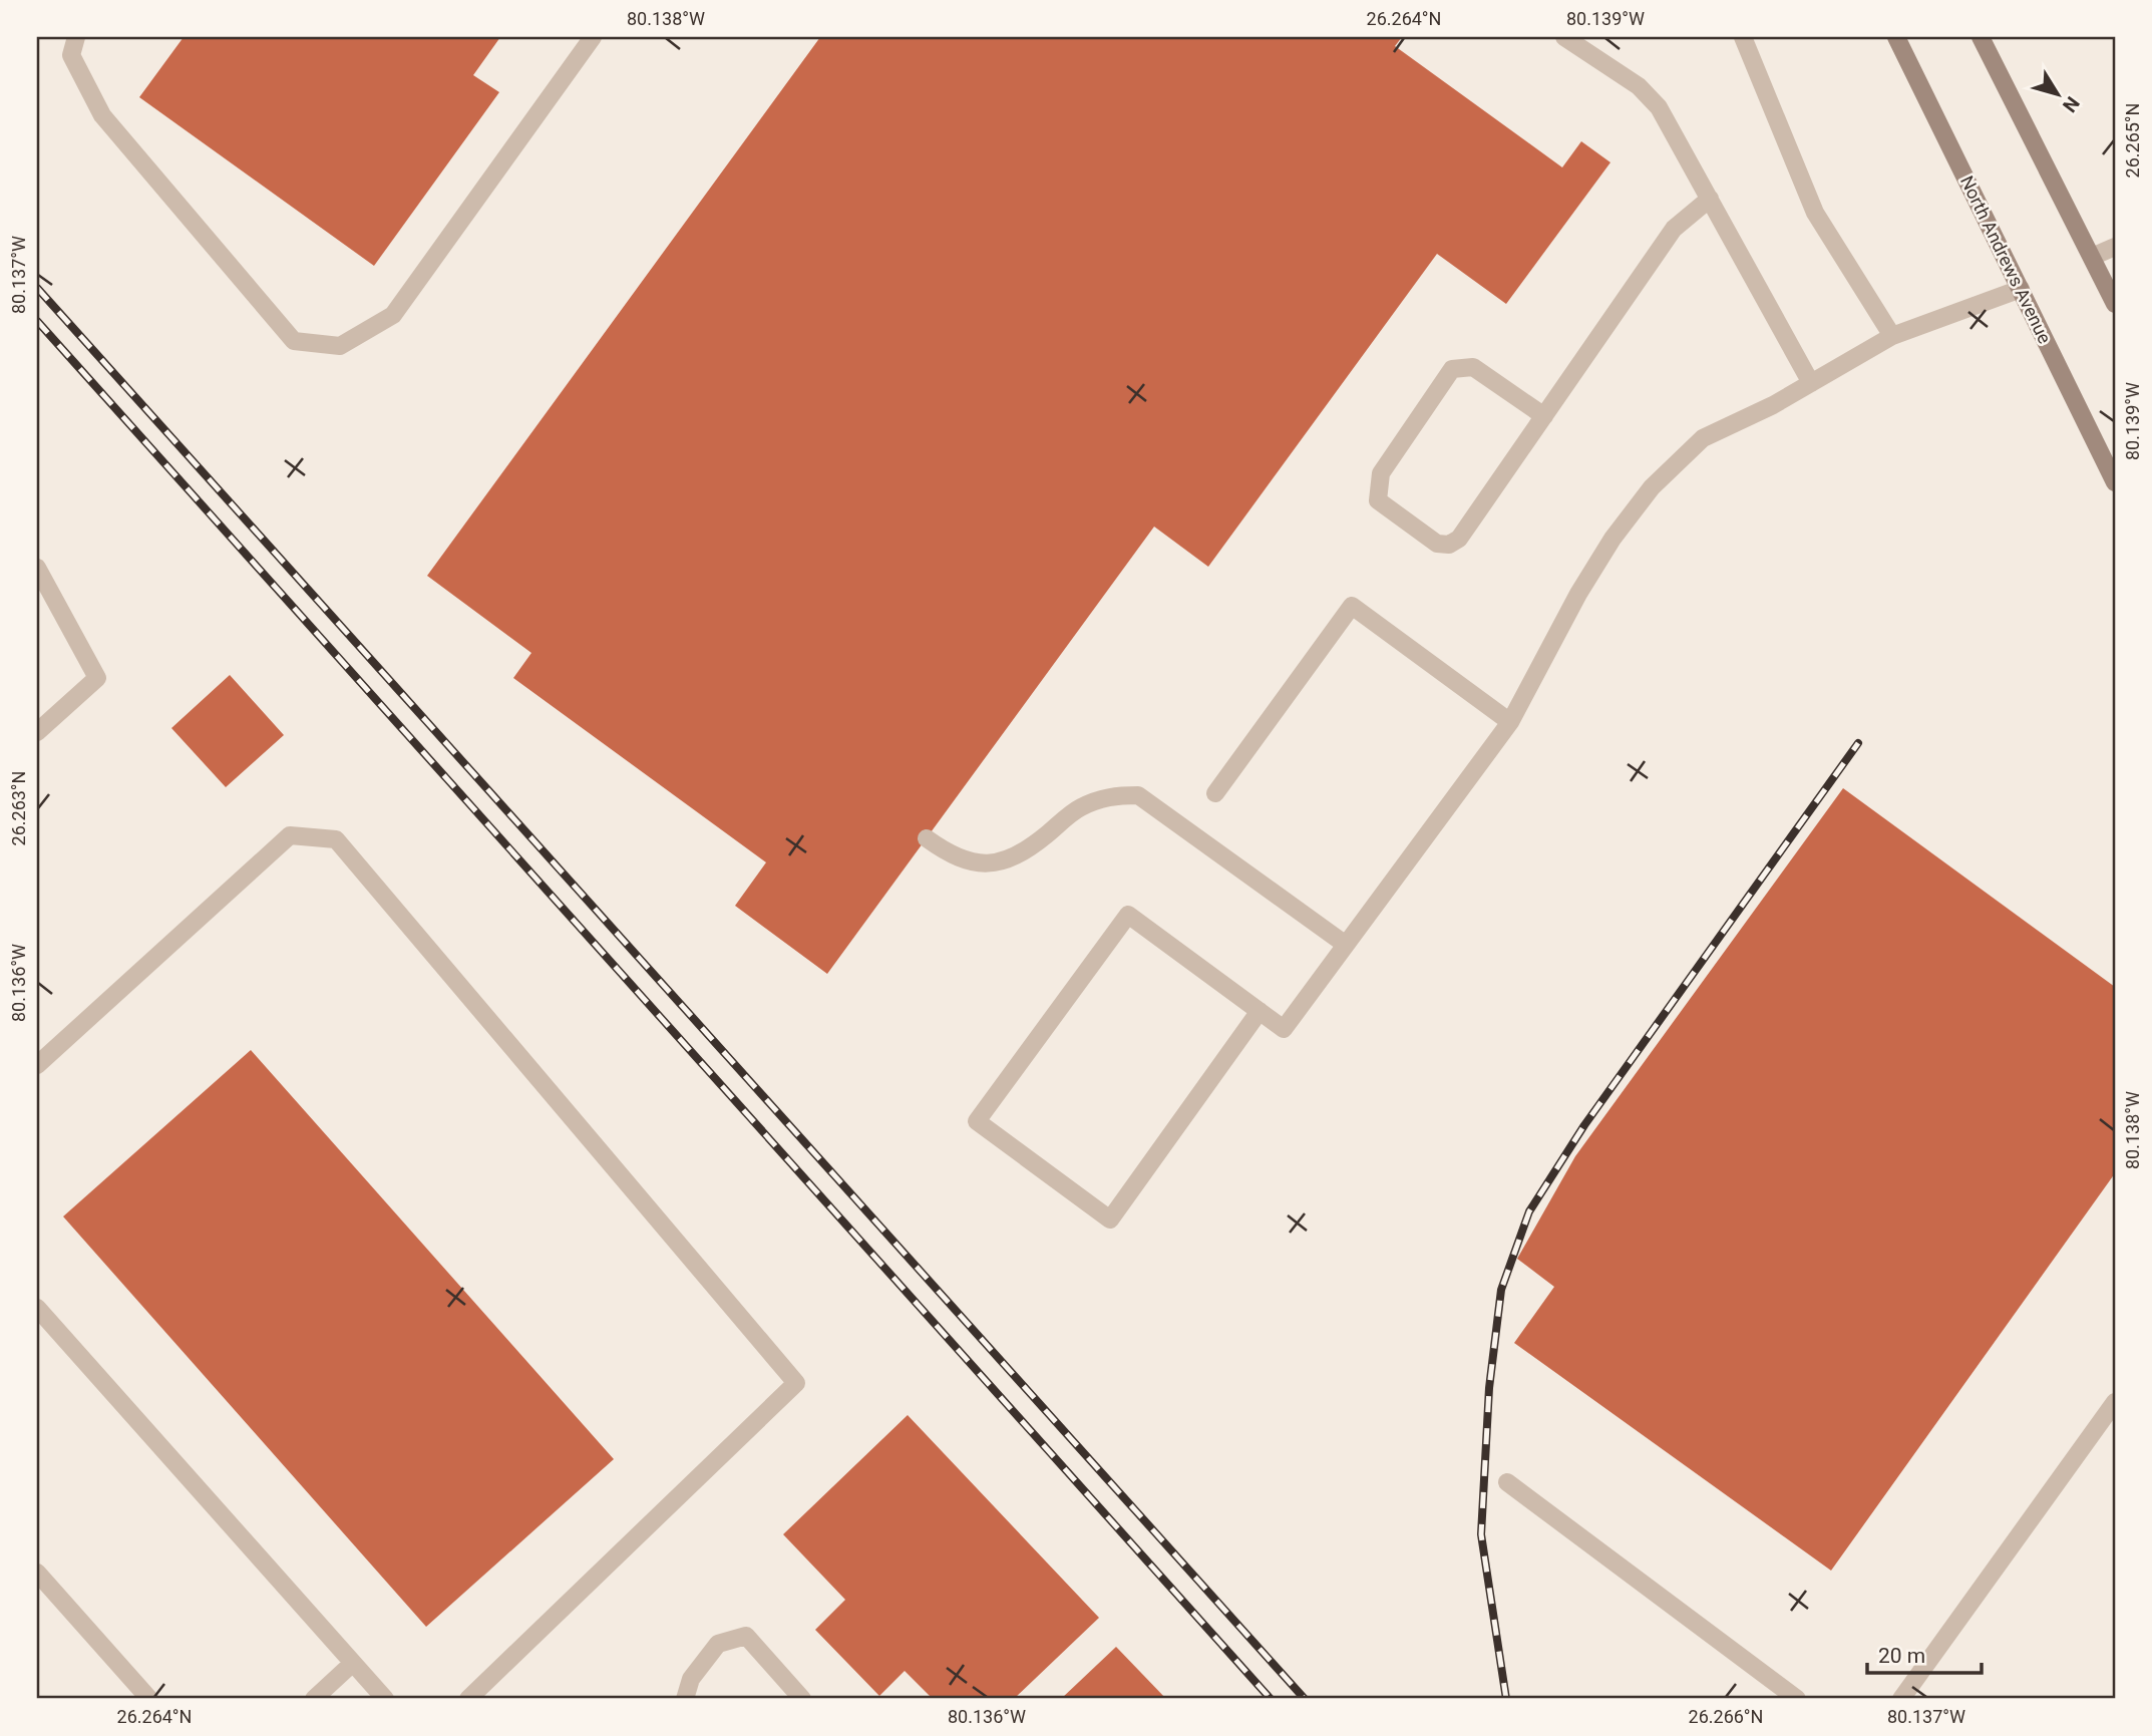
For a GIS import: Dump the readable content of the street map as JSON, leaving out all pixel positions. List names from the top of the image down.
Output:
{
  "streets": {
    "street": ["North Andrews Avenue"]
  },
  "scale_bar": "20 m",
  "north": "bottom right",
  "coordinates": [
    "80.138°W",
    "26.264°N",
    "80.139°W",
    "26.265°N",
    "80.137°W",
    "26.263°N",
    "80.136°W",
    "26.266°N"
  ]
}
